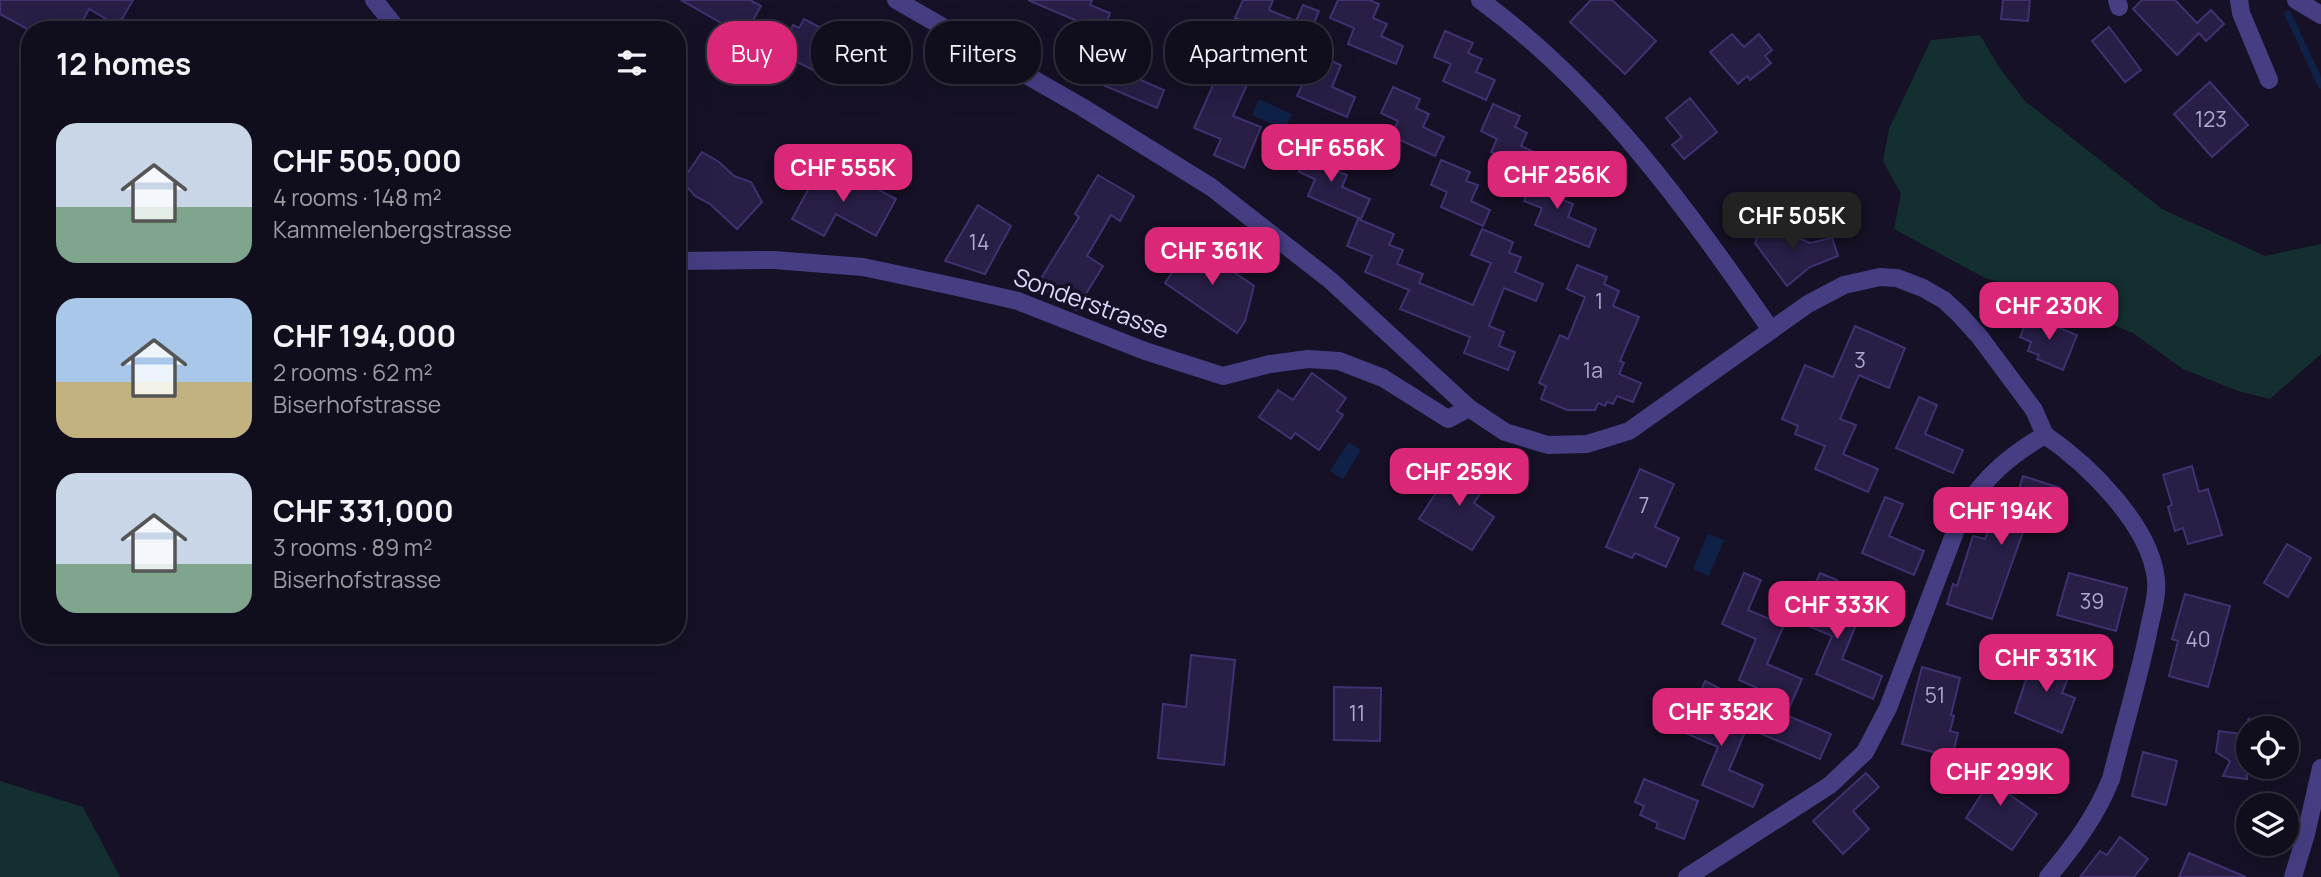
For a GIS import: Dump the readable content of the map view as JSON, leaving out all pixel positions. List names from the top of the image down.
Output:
{
  "streets": {
    "street": ["Sonderstrasse"]
  },
  "house_numbers": [
    "123",
    "14",
    "1",
    "3",
    "1a",
    "7",
    "39",
    "40",
    "51",
    "11"
  ],
  "page": {
    "chip": [
      "Buy",
      "Rent",
      "Filters",
      "New",
      "Apartment"
    ],
    "heading": "12 homes",
    "list": [
      {
        "name": "CHF 505,000",
        "note": "4 rooms · 148 m² · Kammelenbergstrasse"
      },
      {
        "name": "CHF 194,000",
        "note": "2 rooms · 62 m² · Biserhofstrasse"
      },
      {
        "name": "CHF 331,000",
        "note": "3 rooms · 89 m² · Biserhofstrasse"
      }
    ],
    "price": [
      "CHF 656K",
      "CHF 555K",
      "CHF 256K",
      "CHF 505K",
      "CHF 361K",
      "CHF 230K",
      "CHF 259K",
      "CHF 194K",
      "CHF 333K",
      "CHF 331K",
      "CHF 352K",
      "CHF 299K"
    ]
  }
}
